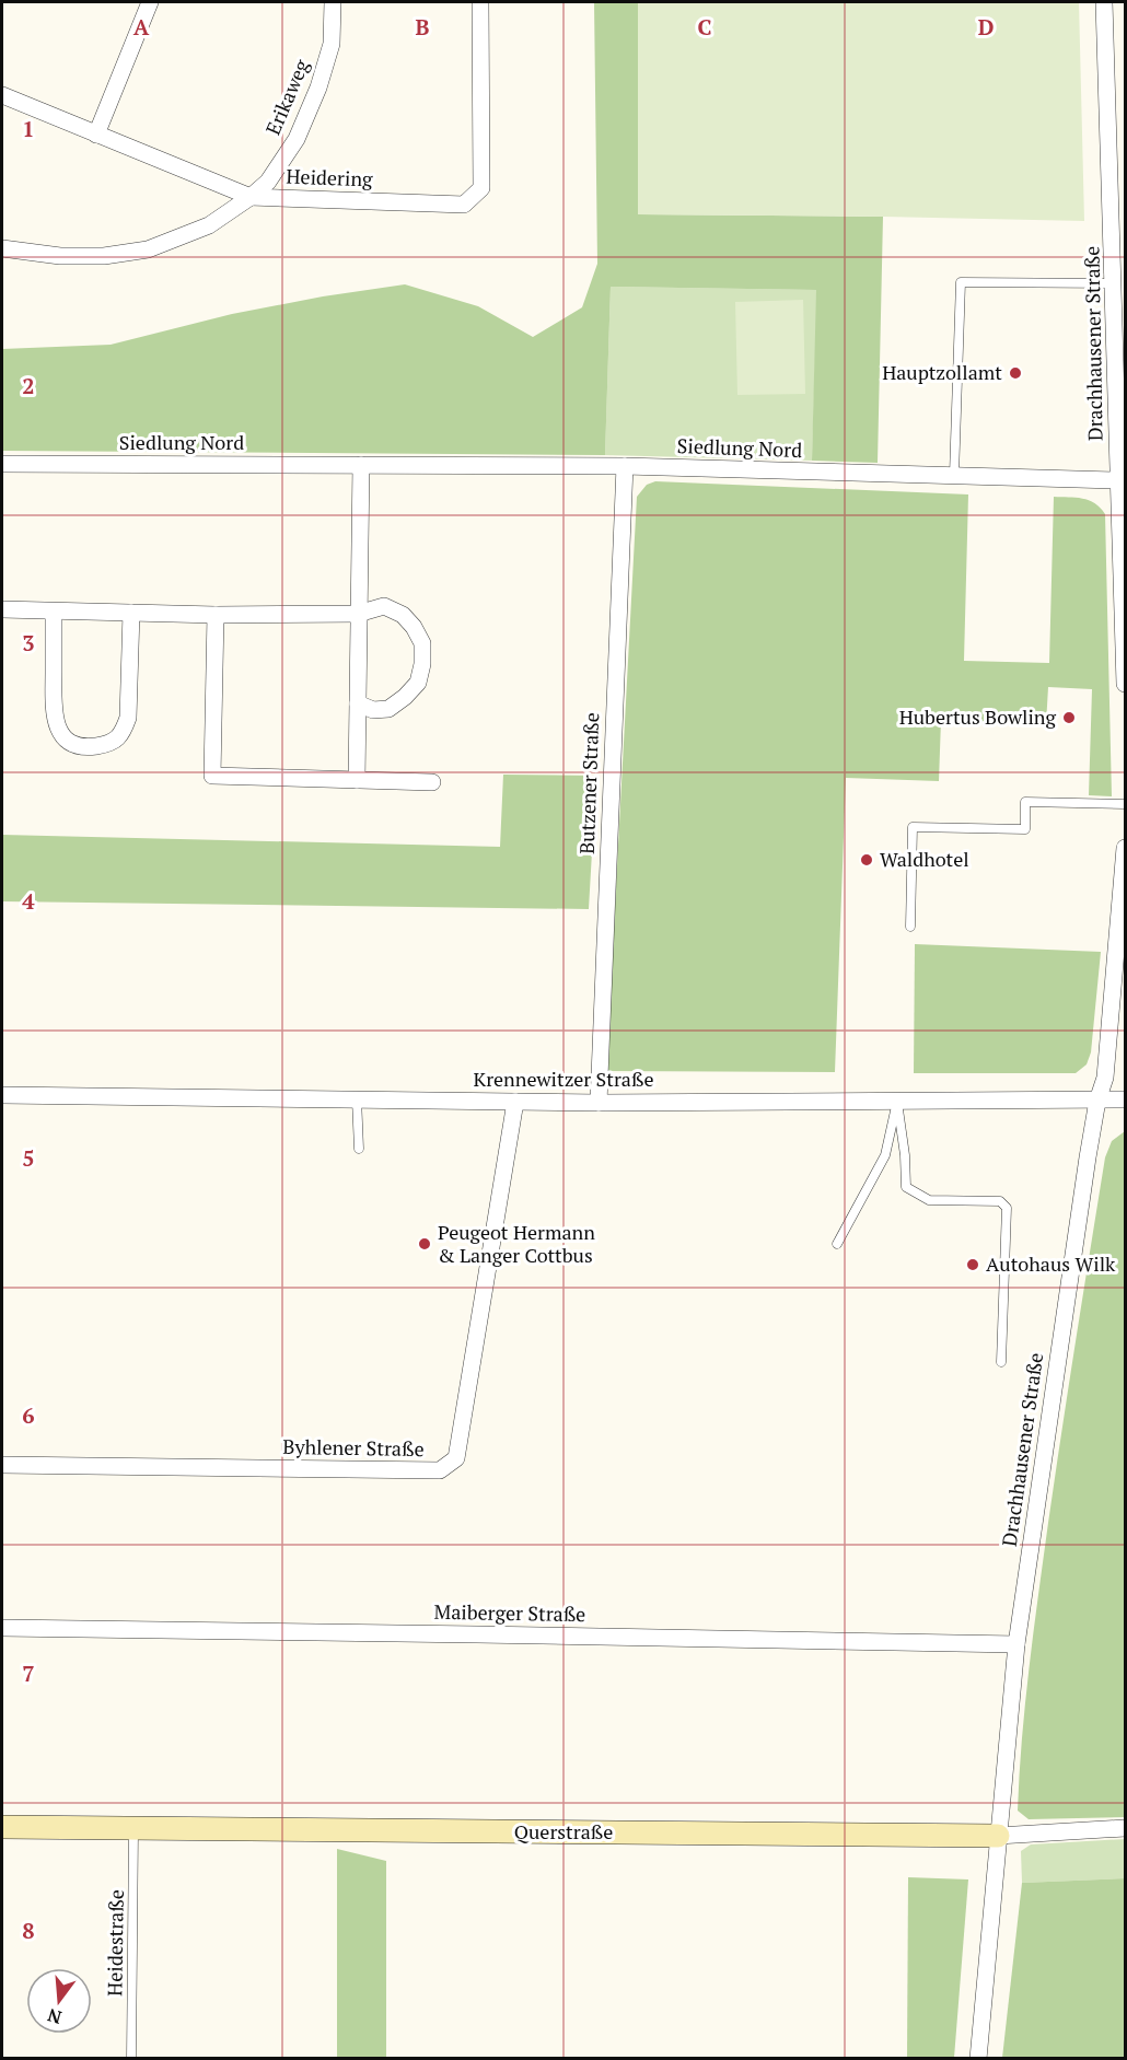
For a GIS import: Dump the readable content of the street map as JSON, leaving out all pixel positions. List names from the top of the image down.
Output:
{
  "streets": {
    "street": [
      "Erikaweg",
      "Heidering",
      "Drachhausener Straße",
      "Siedlung Nord",
      "Butzener Straße",
      "Krennewitzer Straße",
      "Byhlener Straße",
      "Maiberger Straße",
      "Querstraße"
    ],
    "lane": ["Heidestraße"]
  },
  "crossings": [
    ["Erikaweg", "Heidering"],
    ["Drachhausener Straße", "Siedlung Nord"],
    ["Drachhausener Straße", "Krennewitzer Straße"],
    ["Drachhausener Straße", "Maiberger Straße"],
    ["Drachhausener Straße", "Querstraße"],
    ["Siedlung Nord", "Butzener Straße"],
    ["Butzener Straße", "Krennewitzer Straße"],
    ["Krennewitzer Straße", "Byhlener Straße"],
    ["Querstraße", "Heidestraße"]
  ],
  "places": [
    "Hauptzollamt",
    "Hubertus Bowling",
    "Waldhotel",
    "Peugeot Hermann & Langer Cottbus",
    "Autohaus Wilk"
  ],
  "north": "bottom",
  "grid": {
    "columns": [
      "A",
      "B",
      "C",
      "D"
    ],
    "rows": [
      "1",
      "2",
      "3",
      "4",
      "5",
      "6",
      "7",
      "8"
    ]
  }
}
